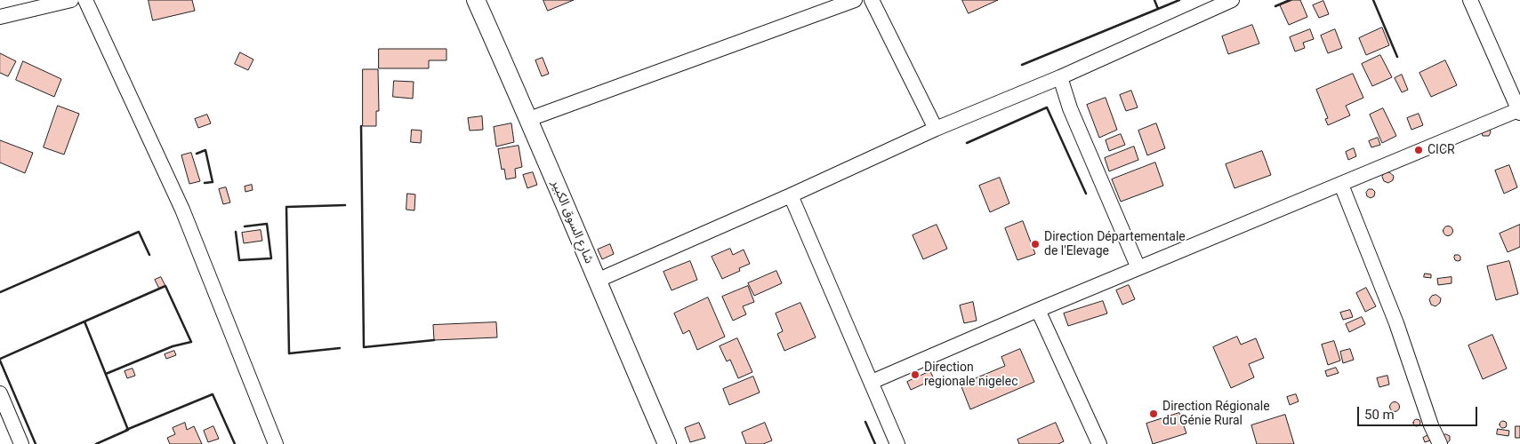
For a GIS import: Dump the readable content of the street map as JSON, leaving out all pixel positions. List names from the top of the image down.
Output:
{
  "streets": {
    "street": ["شارع السوق الكبير"]
  },
  "places": [
    "CICR",
    "Direction Départementale de l'Elevage",
    "Direction regionale nigelec",
    "Direction Régionale du Génie Rural"
  ],
  "scale_bar": "50 m"
}
